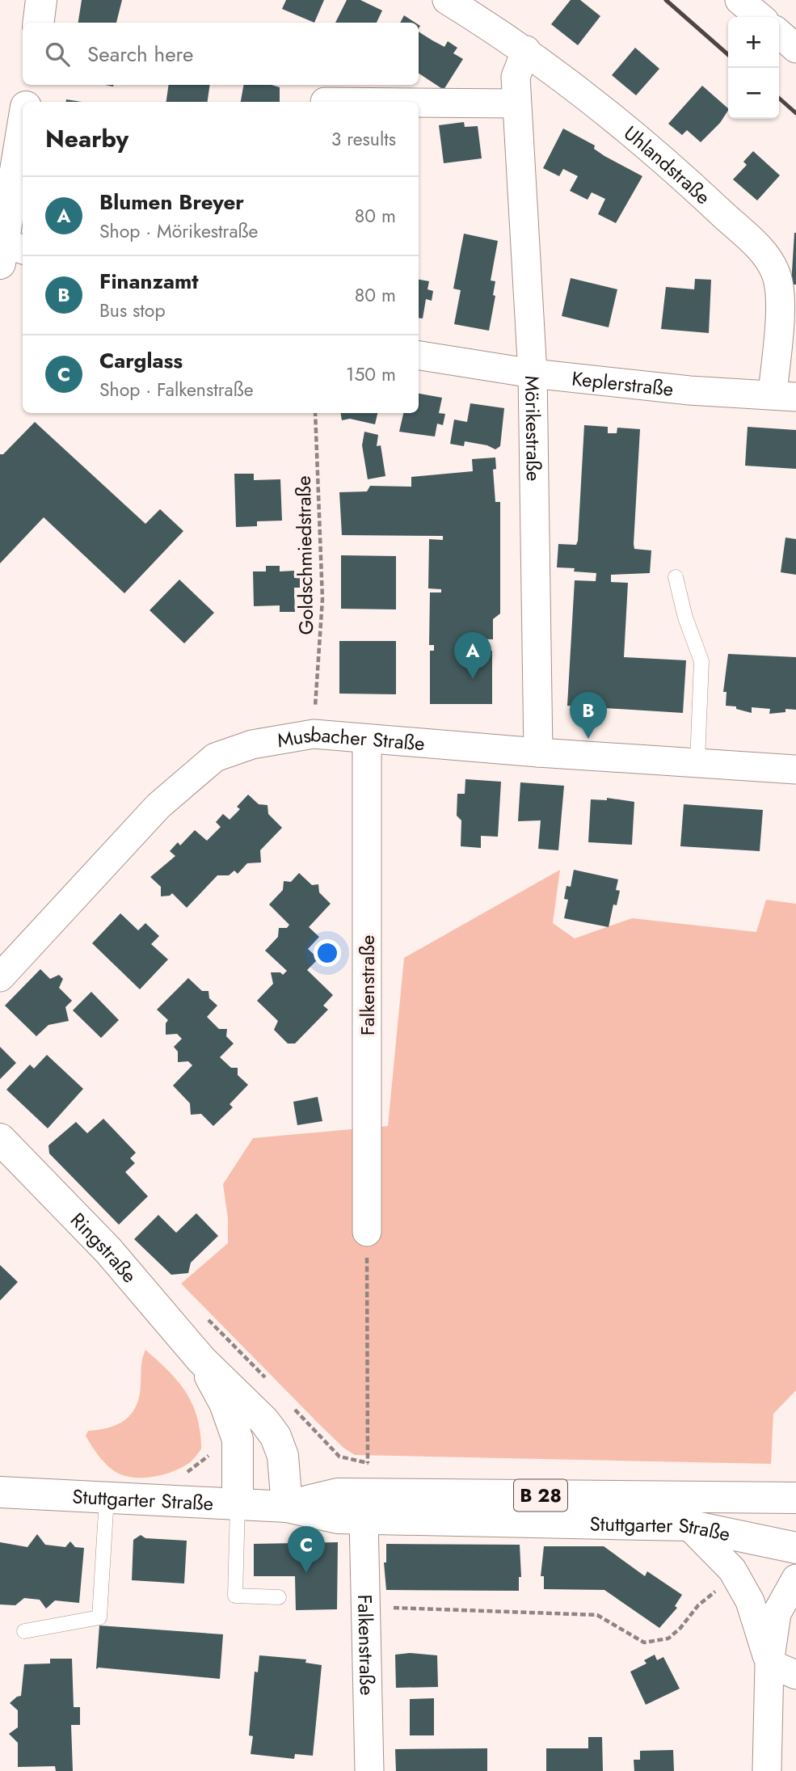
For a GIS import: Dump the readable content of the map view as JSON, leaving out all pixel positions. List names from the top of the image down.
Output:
{
  "streets": {
    "main road": ["Ringstraße", "B 28", "Stuttgarter Straße"],
    "street": [
      "Uhlandstraße",
      "Keplerstraße",
      "Mörikestraße",
      "Musbacher Straße",
      "Falkenstraße"
    ],
    "path": ["Goldschmiedstraße"]
  },
  "crossings": [
    ["Uhlandstraße", "Keplerstraße"],
    ["Uhlandstraße", "Mörikestraße"],
    ["Keplerstraße", "Mörikestraße"],
    ["Mörikestraße", "Musbacher Straße"],
    ["Goldschmiedstraße", "Musbacher Straße"],
    ["Musbacher Straße", "Falkenstraße"],
    ["Falkenstraße", "Stuttgarter Straße"],
    ["Ringstraße", "Stuttgarter Straße"],
    ["B 28", "Stuttgarter Straße"]
  ],
  "page": {
    "map_buttons": ["+", "−"],
    "search": "Search here",
    "heading": ["Nearby", "3 results"],
    "list": [
      {
        "mark": "A",
        "name": "Blumen Breyer",
        "note": "Shop · Mörikestraße",
        "value": "80 m"
      },
      {
        "mark": "B",
        "name": "Finanzamt",
        "note": "Bus stop",
        "value": "80 m"
      },
      {
        "mark": "C",
        "name": "Carglass",
        "note": "Shop · Falkenstraße",
        "value": "150 m"
      }
    ],
    "pins": ["A", "B", "C"]
  }
}
